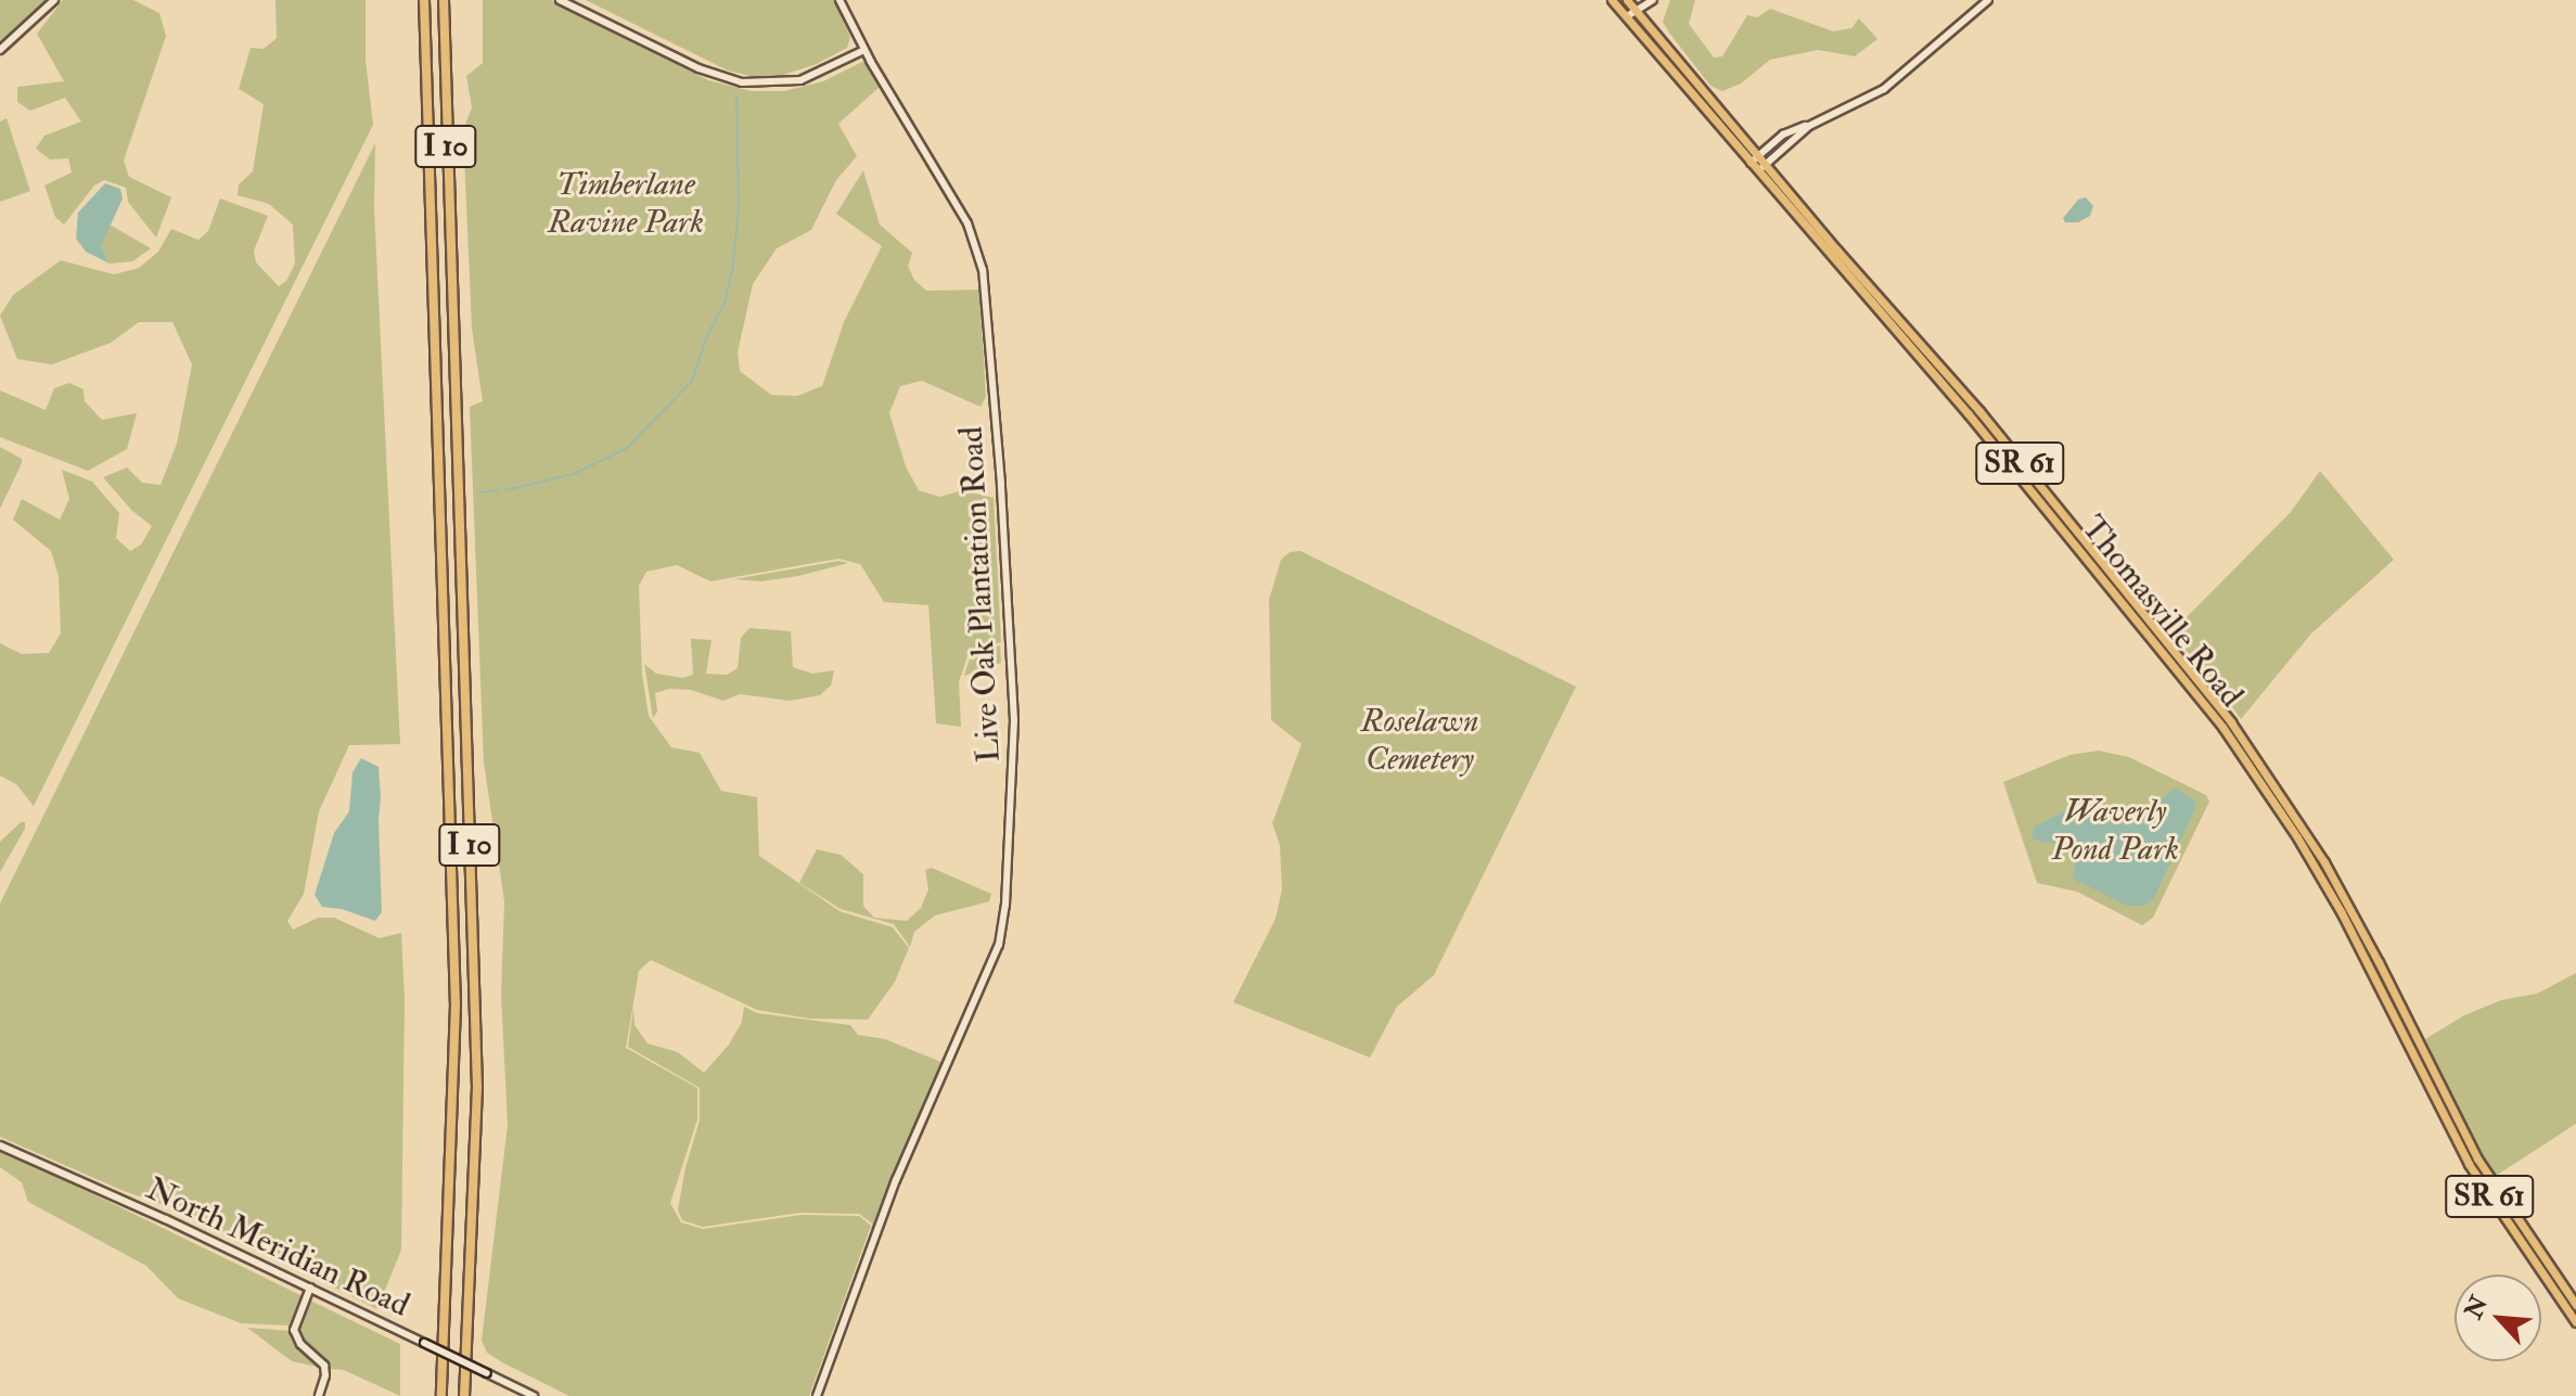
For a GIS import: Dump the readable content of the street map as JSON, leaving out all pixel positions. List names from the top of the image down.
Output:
{
  "streets": {
    "highway": ["I 10"],
    "main road": ["SR 61", "Thomasville Road"],
    "street": ["Live Oak Plantation Road", "North Meridian Road"]
  },
  "parks": ["Timberlane Ravine Park", "Roselawn Cemetery", "Waverly Pond Park"],
  "north": "top left"
}
